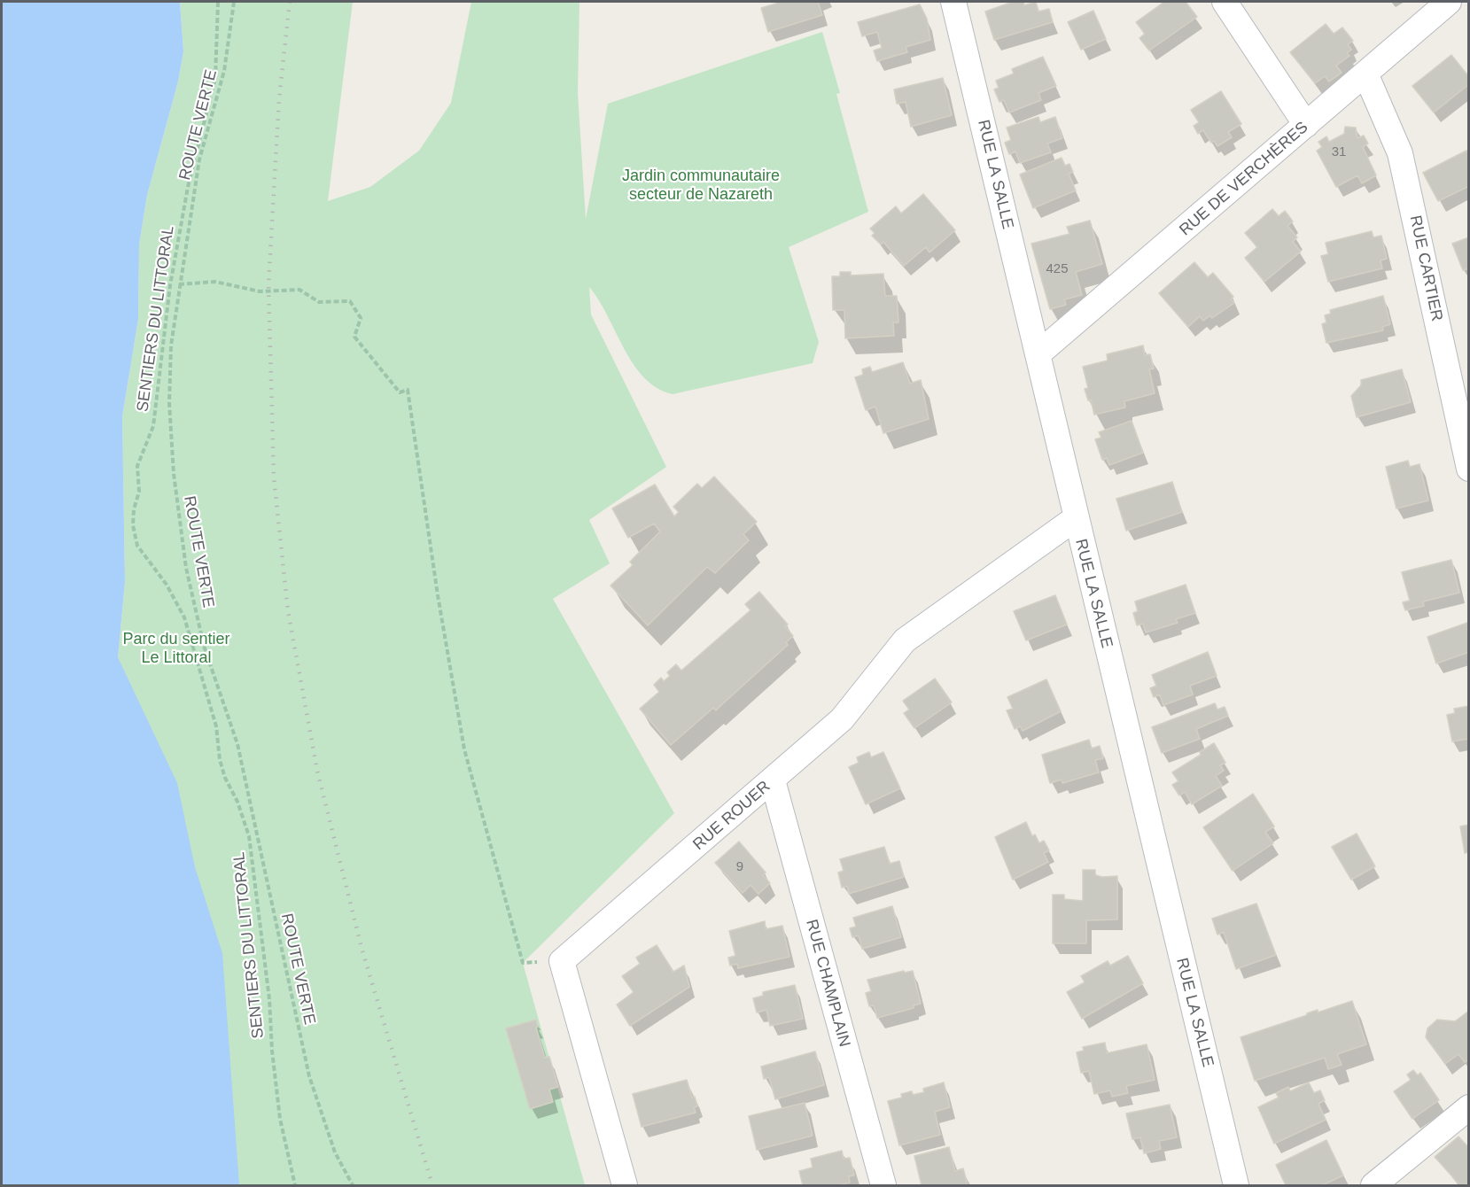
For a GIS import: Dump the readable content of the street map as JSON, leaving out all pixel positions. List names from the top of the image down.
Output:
{
  "streets": {
    "street": [
      "RUE LA SALLE",
      "RUE DE VERCHÈRES",
      "RUE CARTIER",
      "RUE ROUER",
      "RUE CHAMPLAIN"
    ],
    "path": ["ROUTE VERTE", "SENTIERS DU LITTORAL"]
  },
  "crossings": [
    ["RUE LA SALLE", "RUE DE VERCHÈRES"],
    ["RUE LA SALLE", "RUE ROUER"],
    ["RUE DE VERCHÈRES", "RUE CARTIER"],
    ["RUE ROUER", "RUE CHAMPLAIN"]
  ],
  "parks": ["Jardin communautaire secteur de Nazareth", "Parc du sentier Le Littoral"],
  "house_numbers": ["31", "425", "9"]
}
